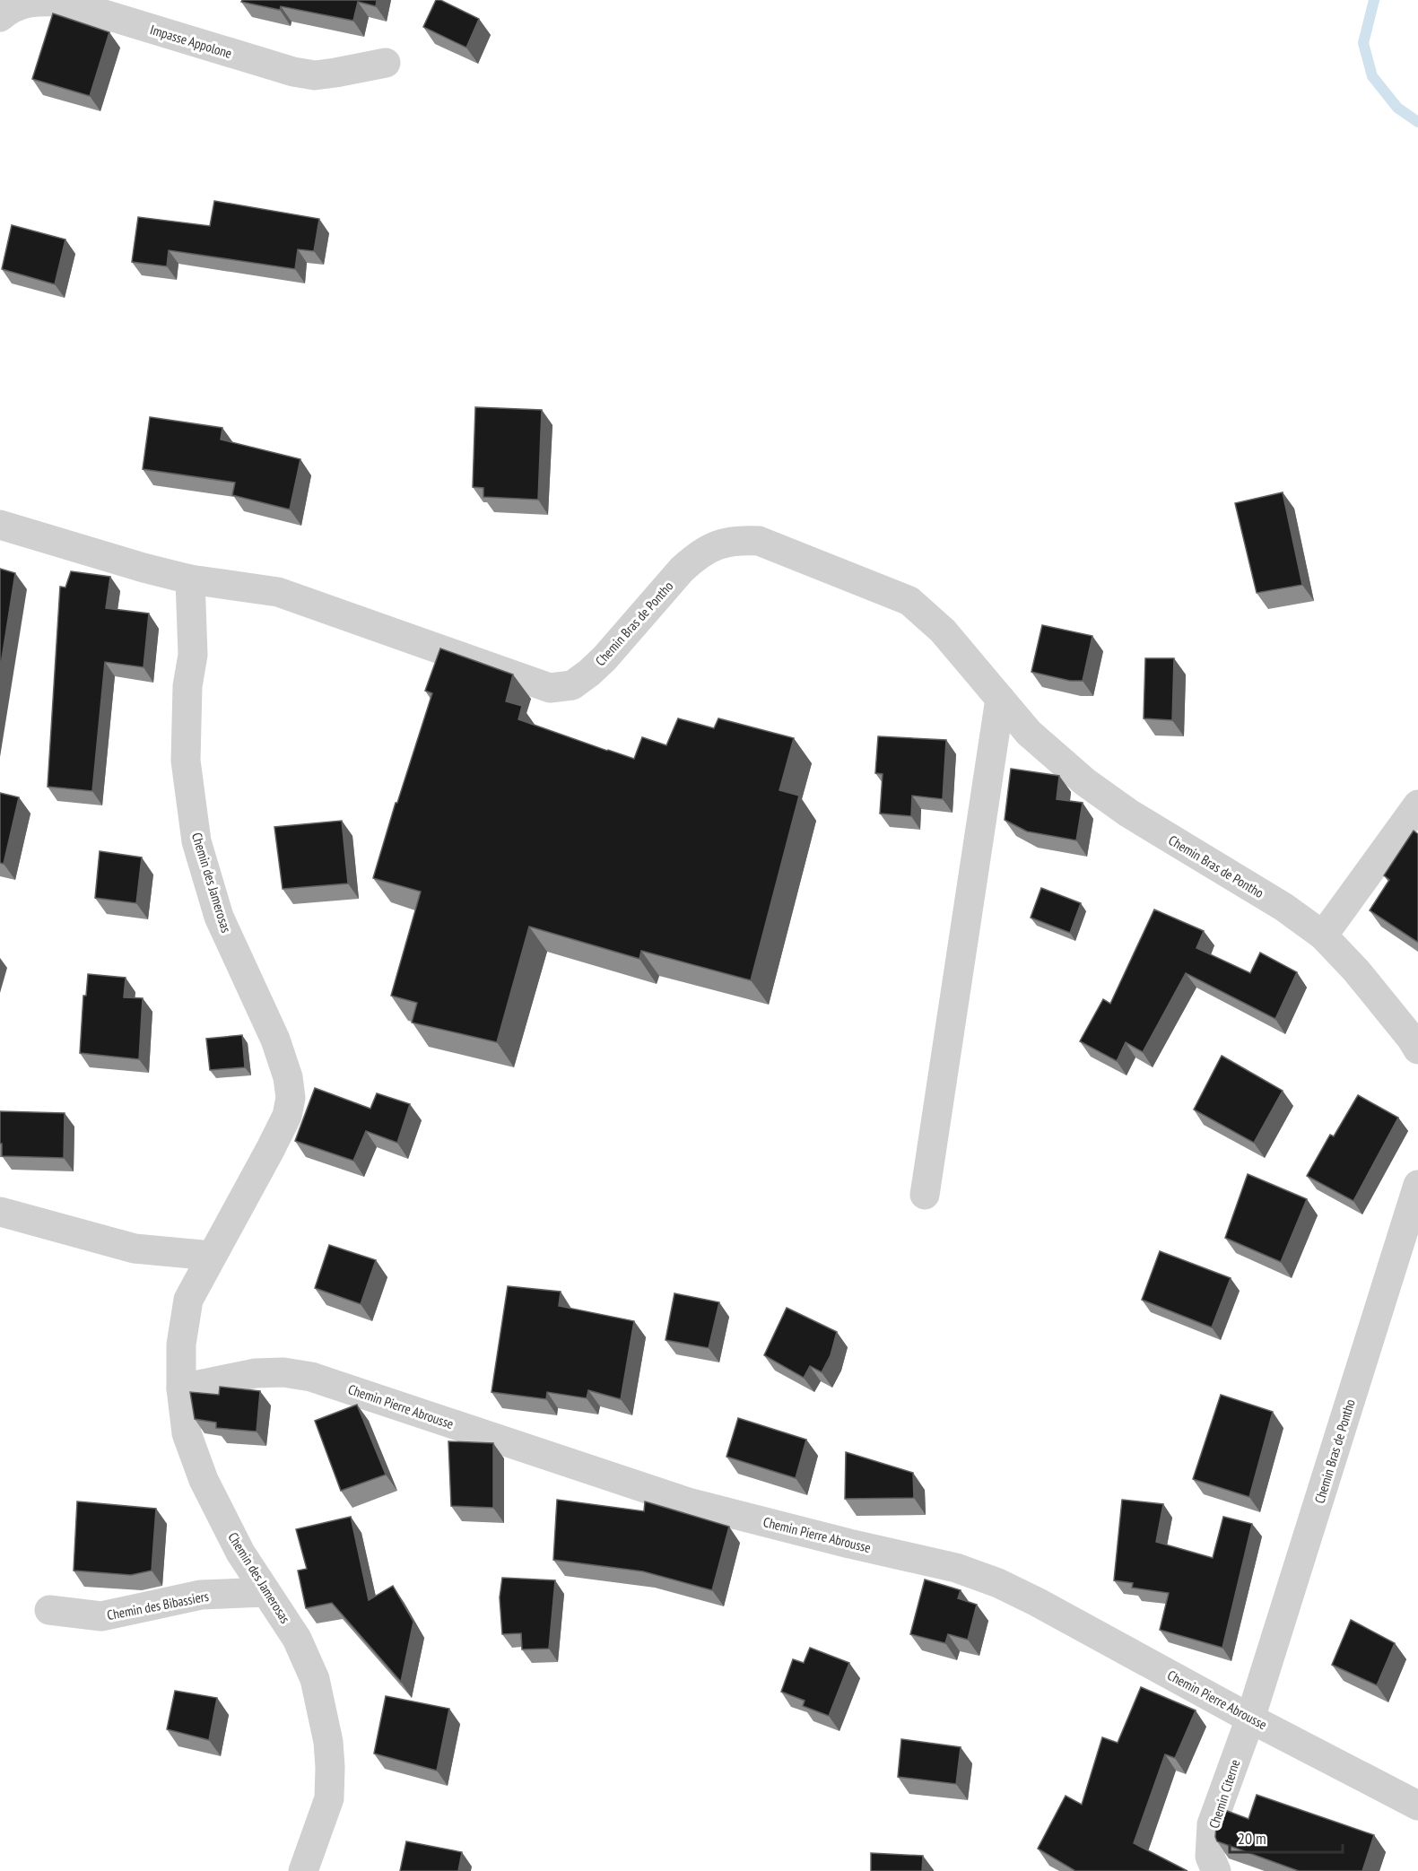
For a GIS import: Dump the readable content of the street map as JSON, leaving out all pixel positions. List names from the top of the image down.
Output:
{
  "streets": {
    "street": [
      "Impasse Appolone",
      "Chemin Bras de Pontho",
      "Chemin des Jamerosas",
      "Chemin Pierre Abrousse",
      "Chemin des Bibassiers",
      "Chemin Citerne"
    ]
  },
  "crossings": [
    ["Chemin Bras de Pontho", "Chemin des Jamerosas"],
    ["Chemin Bras de Pontho", "Chemin Pierre Abrousse"],
    ["Chemin Bras de Pontho", "Chemin Citerne"],
    ["Chemin des Jamerosas", "Chemin Pierre Abrousse"],
    ["Chemin des Jamerosas", "Chemin des Bibassiers"],
    ["Chemin Pierre Abrousse", "Chemin Citerne"]
  ],
  "scale_bar": "20 m"
}
